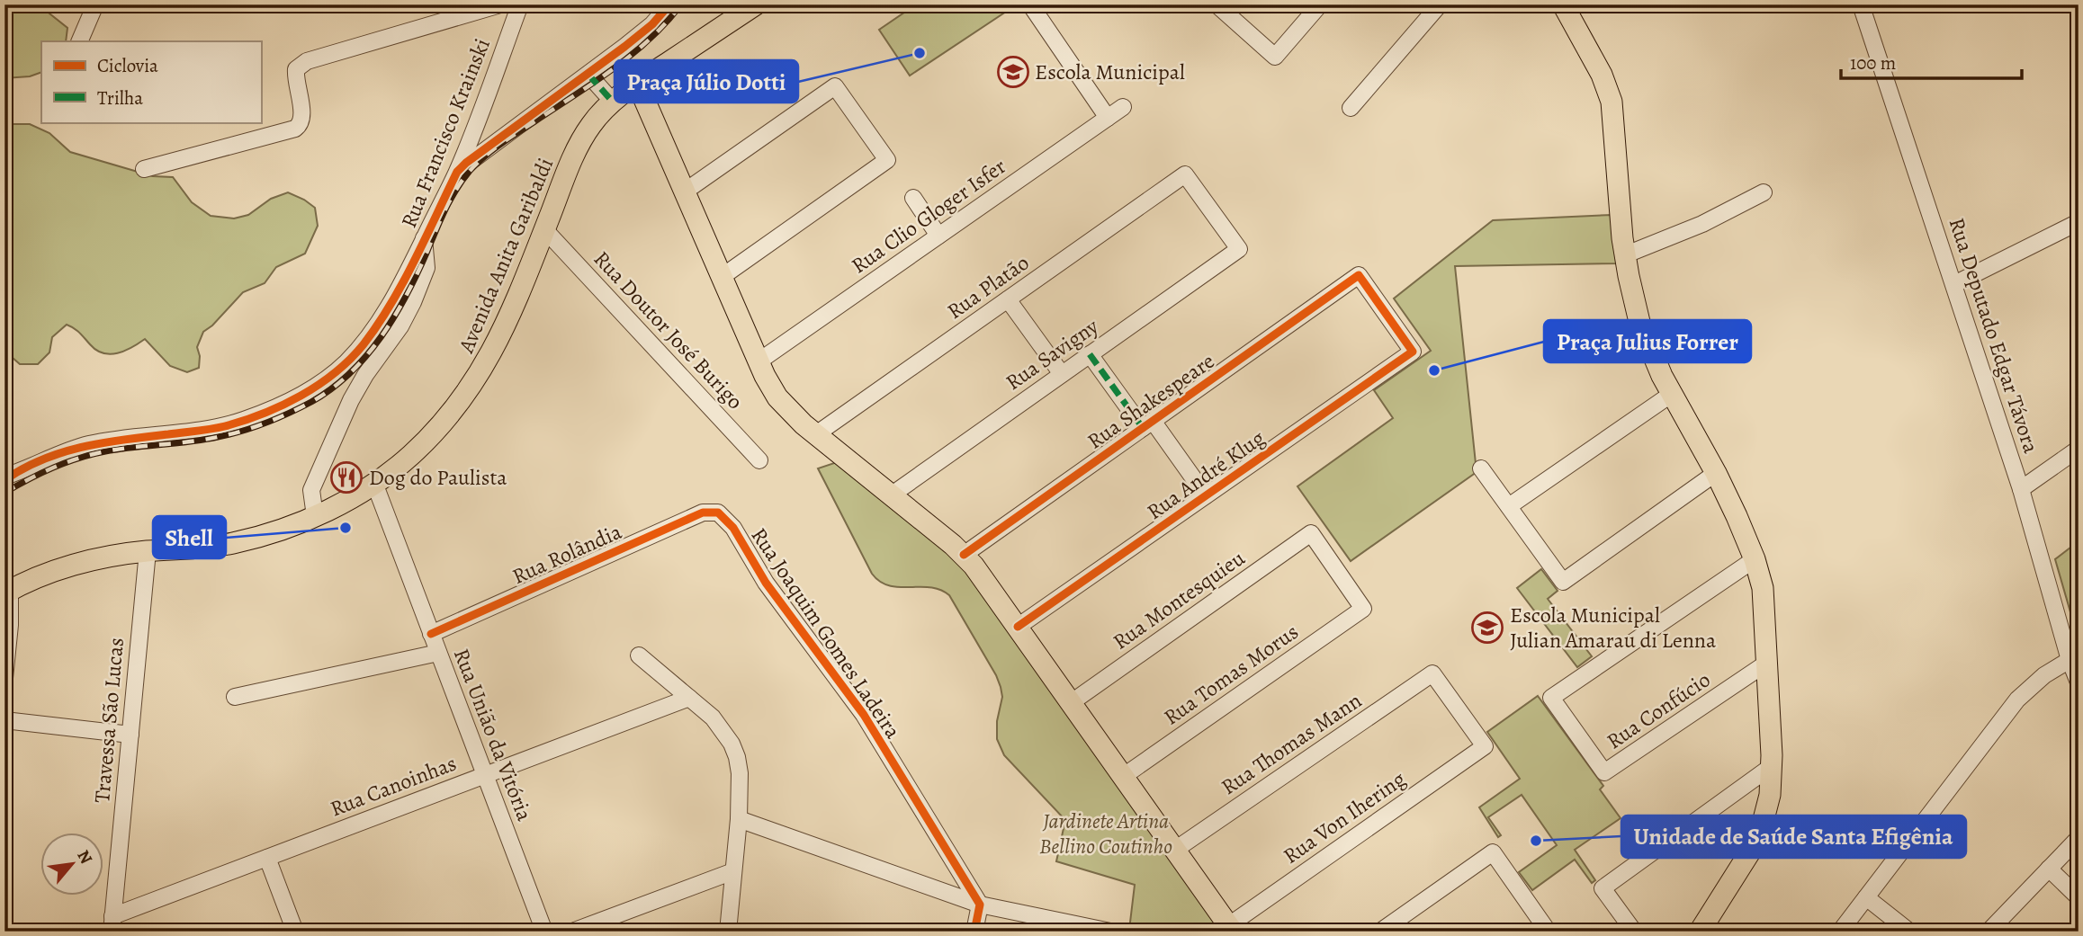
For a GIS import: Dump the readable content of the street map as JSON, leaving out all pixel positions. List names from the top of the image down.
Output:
{
  "streets": {
    "main road": ["Avenida Anita Garibaldi"],
    "street": [
      "Rua Francisco Krainski",
      "Rua Clio Gloger Isfer",
      "Rua Platão",
      "Rua Doutor José Burigo",
      "Rua Deputado Edgar Távora",
      "Rua Savigny",
      "Rua Shakespeare",
      "Rua André Klug",
      "Rua Rolândia",
      "Rua Montesquieu",
      "Rua Joaquim Gomes Ladeira",
      "Rua Tomas Morus",
      "Rua Confúcio",
      "Travessa São Lucas",
      "Rua União da Vitória",
      "Rua Thomas Mann",
      "Rua Canoinhas",
      "Rua Von Ihering"
    ]
  },
  "crossings": [
    ["Rua Francisco Krainski", "Avenida Anita Garibaldi"],
    ["Avenida Anita Garibaldi", "Rua Doutor José Burigo"],
    ["Avenida Anita Garibaldi", "Travessa São Lucas"],
    ["Avenida Anita Garibaldi", "Rua União da Vitória"],
    ["Rua Platão", "Rua Savigny"],
    ["Rua Shakespeare", "Rua André Klug"],
    ["Rua Rolândia", "Rua Joaquim Gomes Ladeira"],
    ["Rua Rolândia", "Rua União da Vitória"],
    ["Rua Montesquieu", "Rua Tomas Morus"],
    ["Travessa São Lucas", "Rua Canoinhas"],
    ["Rua União da Vitória", "Rua Canoinhas"],
    ["Rua Thomas Mann", "Rua Von Ihering"]
  ],
  "parks": ["Jardinete Artina Bellino Coutinho"],
  "places": {
    "other": [
      "Praça Júlio Dotti",
      "Praça Julius Forrer",
      "Shell",
      "Unidade de Saúde Santa Efigênia"
    ],
    "school or university": ["Escola Municipal", "Escola Municipal Julian Amarau di Lenna"],
    "restaurant": ["Dog do Paulista"]
  },
  "legend": ["Ciclovia", "Trilha"],
  "scale_bar": "100 m",
  "north": "top right"
}
